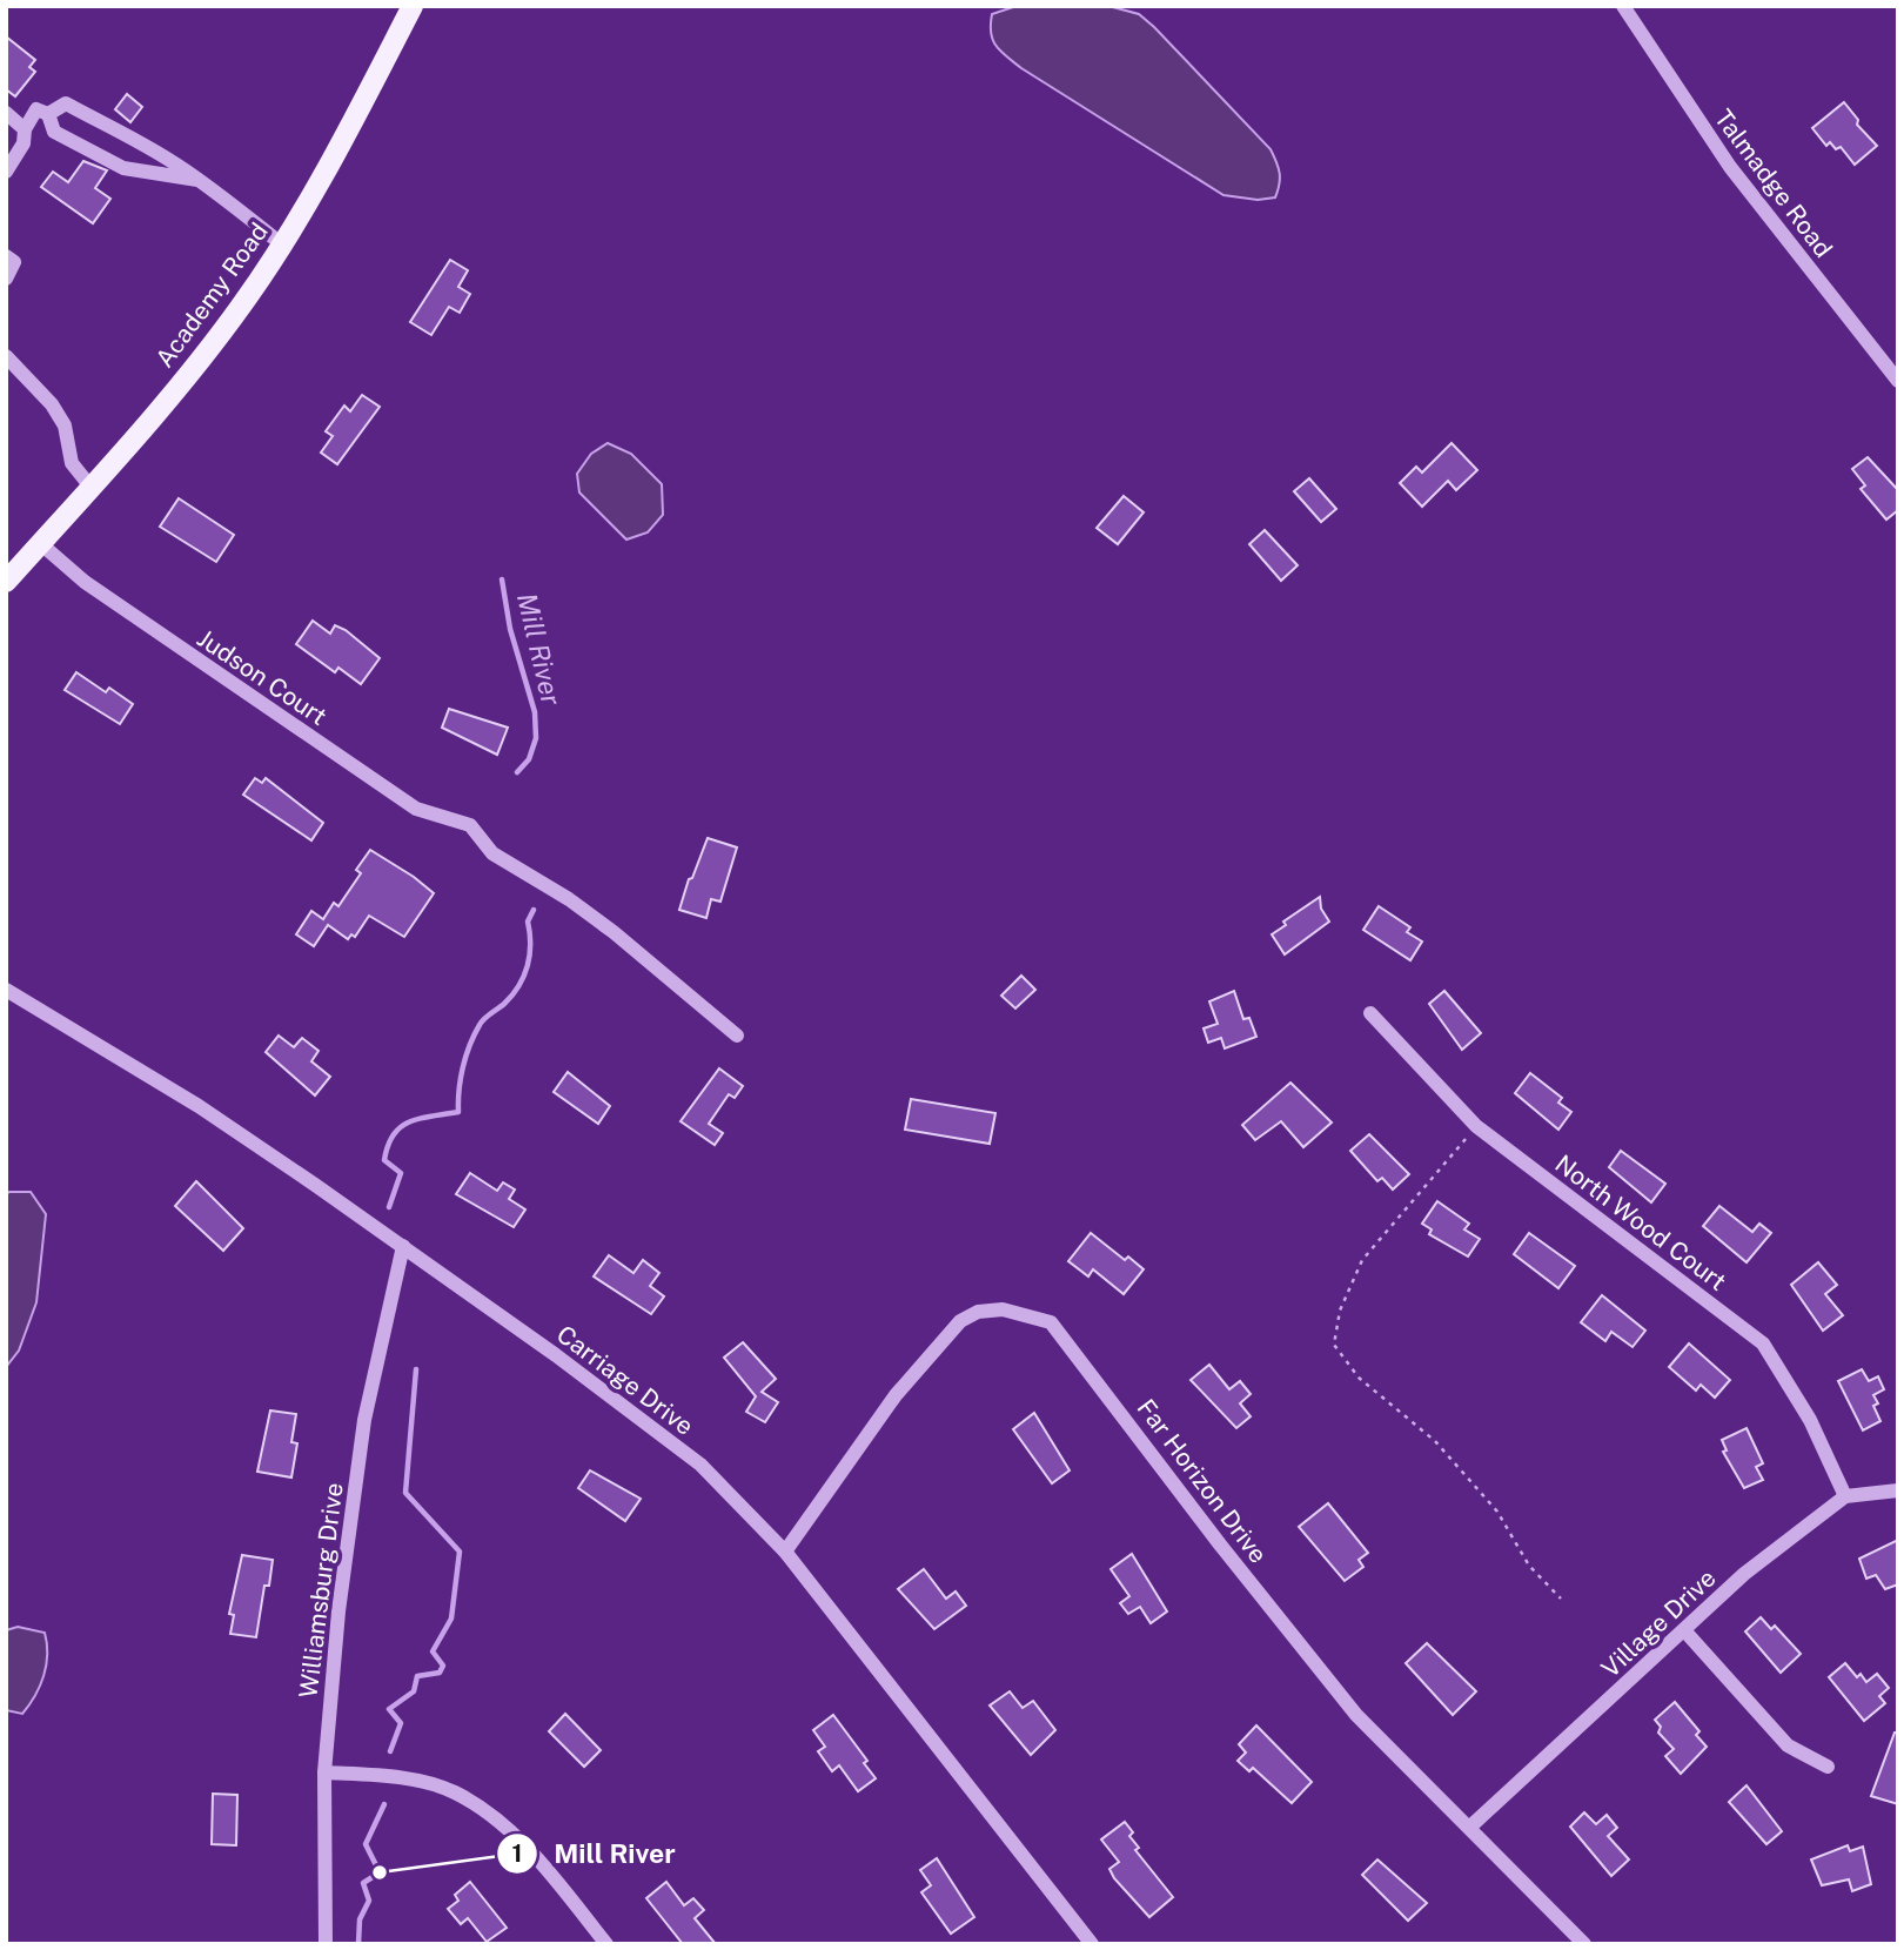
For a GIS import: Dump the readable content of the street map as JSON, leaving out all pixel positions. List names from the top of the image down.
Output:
{
  "streets": {
    "main road": ["Academy Road"],
    "street": [
      "Talmadge Road",
      "Judson Court",
      "North Wood Court",
      "Carriage Drive",
      "Far Horizon Drive",
      "Williamsburg Drive",
      "Village Drive"
    ]
  },
  "crossings": [
    ["Academy Road", "Judson Court"],
    ["North Wood Court", "Village Drive"],
    ["Carriage Drive", "Far Horizon Drive"],
    ["Carriage Drive", "Williamsburg Drive"],
    ["Far Horizon Drive", "Village Drive"]
  ],
  "water": ["Mill River"],
  "places": ["Mill River"]
}
